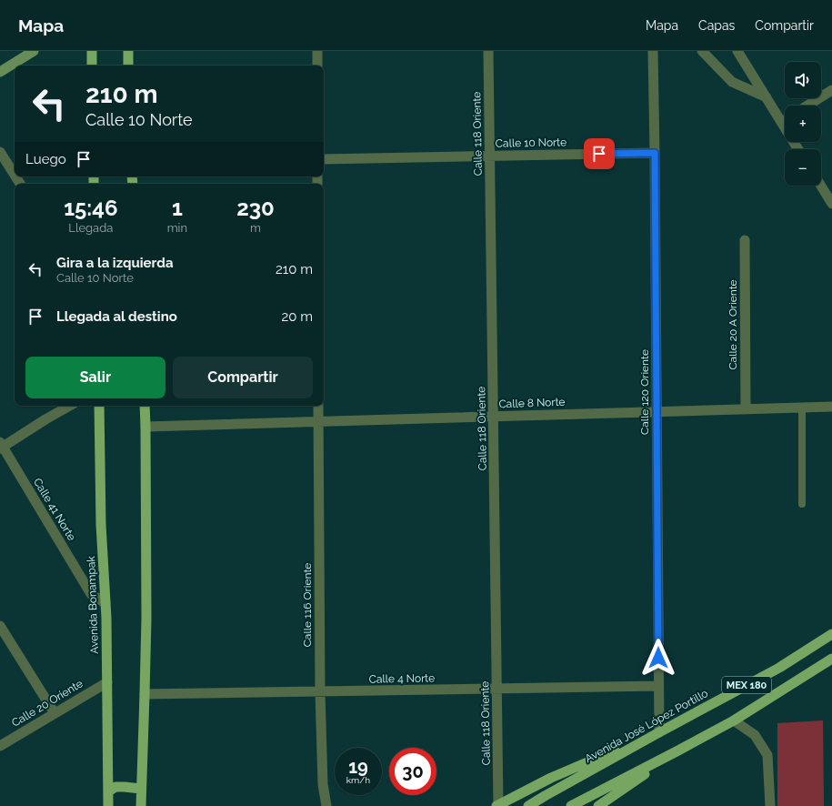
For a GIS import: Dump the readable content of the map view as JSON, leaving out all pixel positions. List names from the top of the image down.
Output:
{
  "streets": {
    "main road": ["Avenida Bonampak", "MEX 180", "Avenida José López Portillo"],
    "street": [
      "Calle 118 Oriente",
      "Calle 10 Norte",
      "Calle 20 A Oriente",
      "Calle 120 Oriente",
      "Calle 8 Norte",
      "Calle 41 Norte",
      "Calle 116 Oriente",
      "Calle 4 Norte",
      "Calle 20 Oriente"
    ]
  },
  "crossings": [
    ["Calle 118 Oriente", "Calle 10 Norte"],
    ["Calle 118 Oriente", "Calle 8 Norte"],
    ["Calle 118 Oriente", "Calle 4 Norte"],
    ["Calle 10 Norte", "Calle 120 Oriente"],
    ["Calle 20 A Oriente", "Calle 8 Norte"],
    ["Calle 120 Oriente", "Calle 8 Norte"],
    ["Calle 120 Oriente", "Calle 4 Norte"],
    ["Calle 120 Oriente", "Avenida José López Portillo"],
    ["Calle 8 Norte", "Calle 116 Oriente"],
    ["Calle 41 Norte", "Avenida Bonampak"],
    ["Avenida Bonampak", "Calle 20 Oriente"],
    ["Calle 116 Oriente", "Calle 4 Norte"]
  ],
  "page": {
    "header": "Mapa",
    "nav": ["Mapa", "Capas", "Compartir"],
    "map_buttons": ["+", "−"],
    "turn": ["210 m", "Calle 10 Norte"],
    "then": "Luego",
    "eta": [
      "15:46",
      "Llegada",
      "1",
      "min",
      "230",
      "m"
    ],
    "list": [
      {
        "name": "Gira a la izquierda",
        "note": "Calle 10 Norte",
        "value": "210 m"
      },
      {
        "name": "Llegada al destino",
        "value": "20 m"
      }
    ],
    "buttons": ["Salir", "Compartir"],
    "speed": "19 km/h",
    "limit": "30"
  }
}
